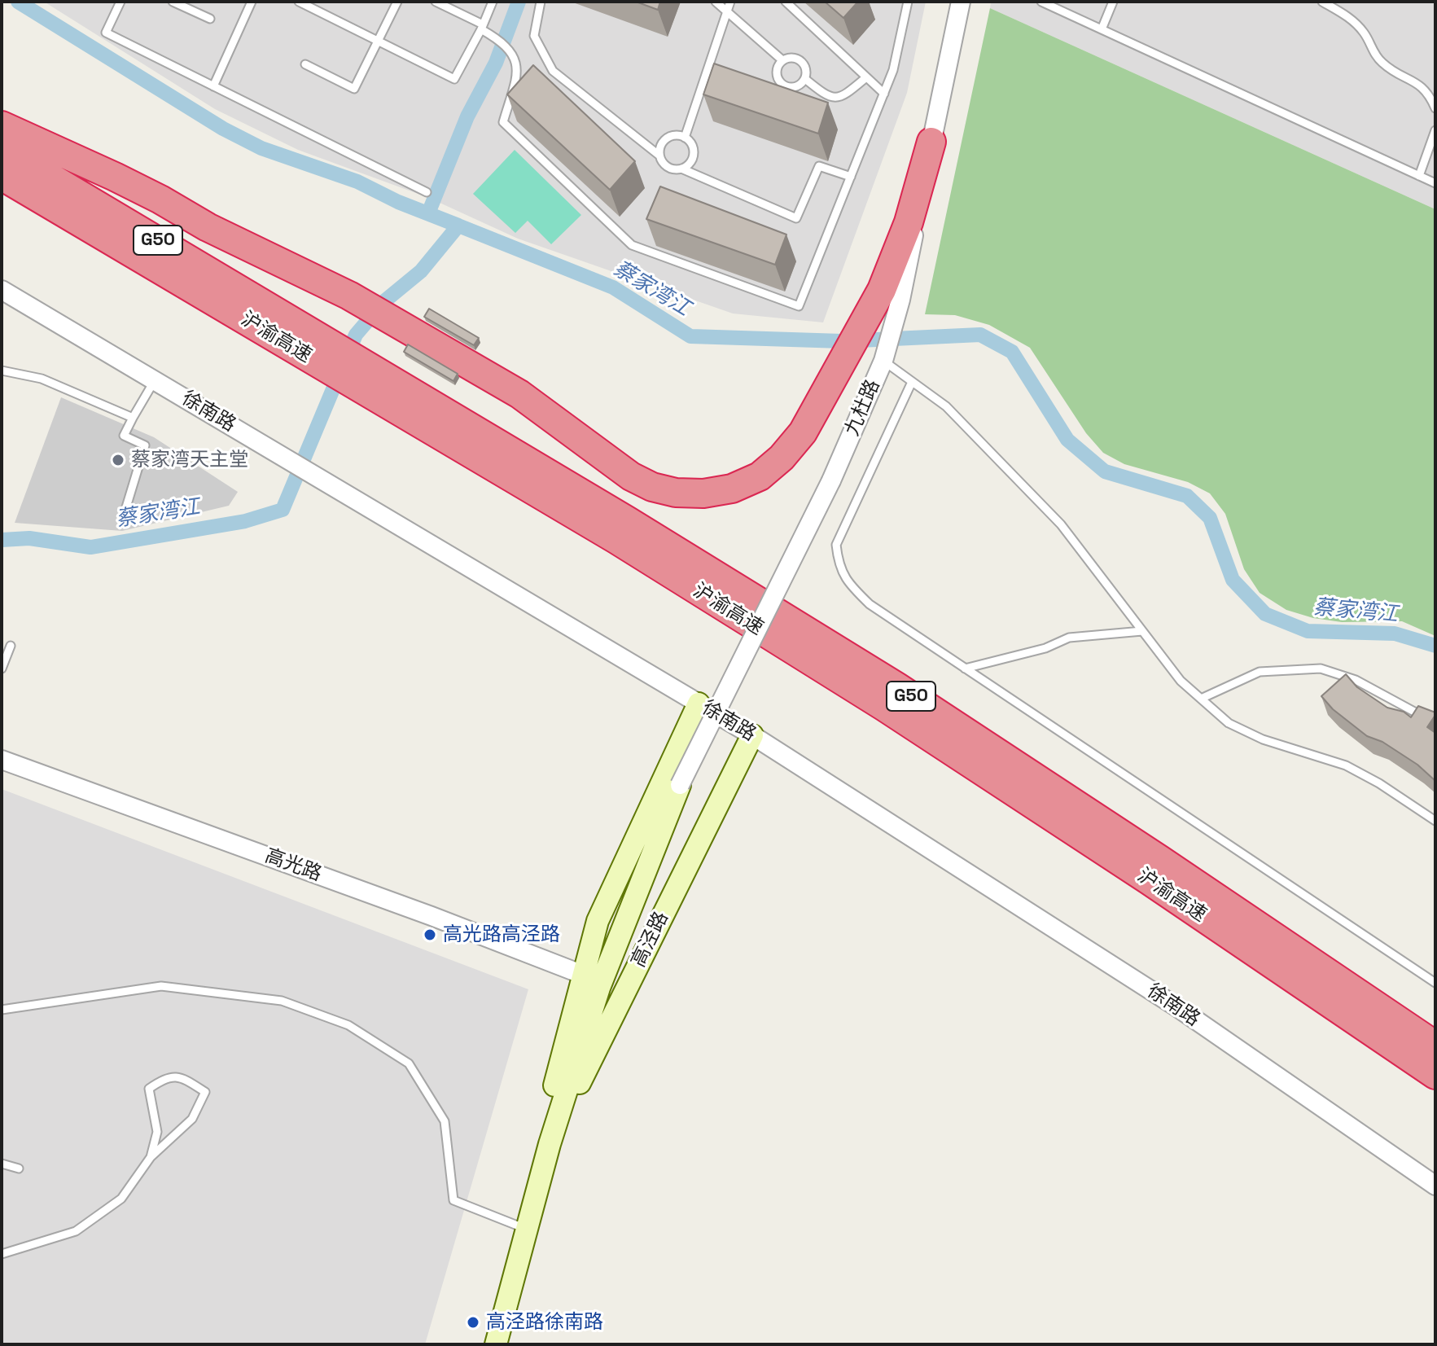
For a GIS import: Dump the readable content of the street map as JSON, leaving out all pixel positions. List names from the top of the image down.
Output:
{
  "streets": {
    "highway": ["G50", "沪渝高速"],
    "main road": ["高泾路"],
    "street": ["九杜路", "徐南路", "高光路"]
  },
  "crossings": [
    ["九杜路", "高泾路"],
    ["徐南路", "高泾路"],
    ["高光路", "高泾路"]
  ],
  "water": ["蔡家湾江"],
  "places": ["蔡家湾天主堂", "高光路高泾路", "高泾路徐南路"]
}
